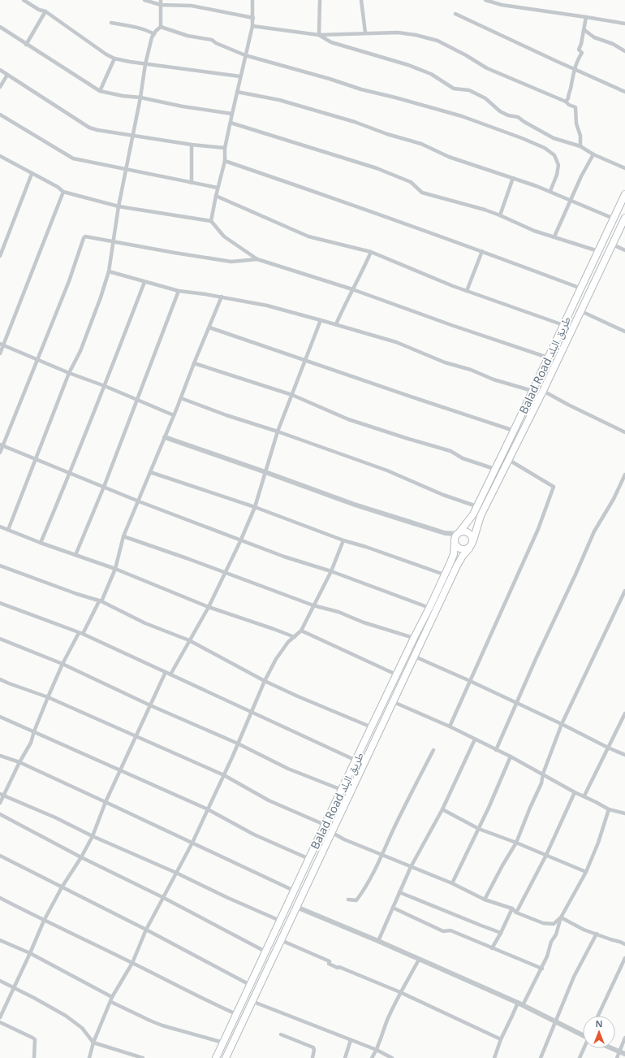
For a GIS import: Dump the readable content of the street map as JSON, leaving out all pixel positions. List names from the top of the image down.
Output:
{
  "streets": {
    "highway": ["Balad Road طريق البلد"]
  },
  "north": "top"
}
